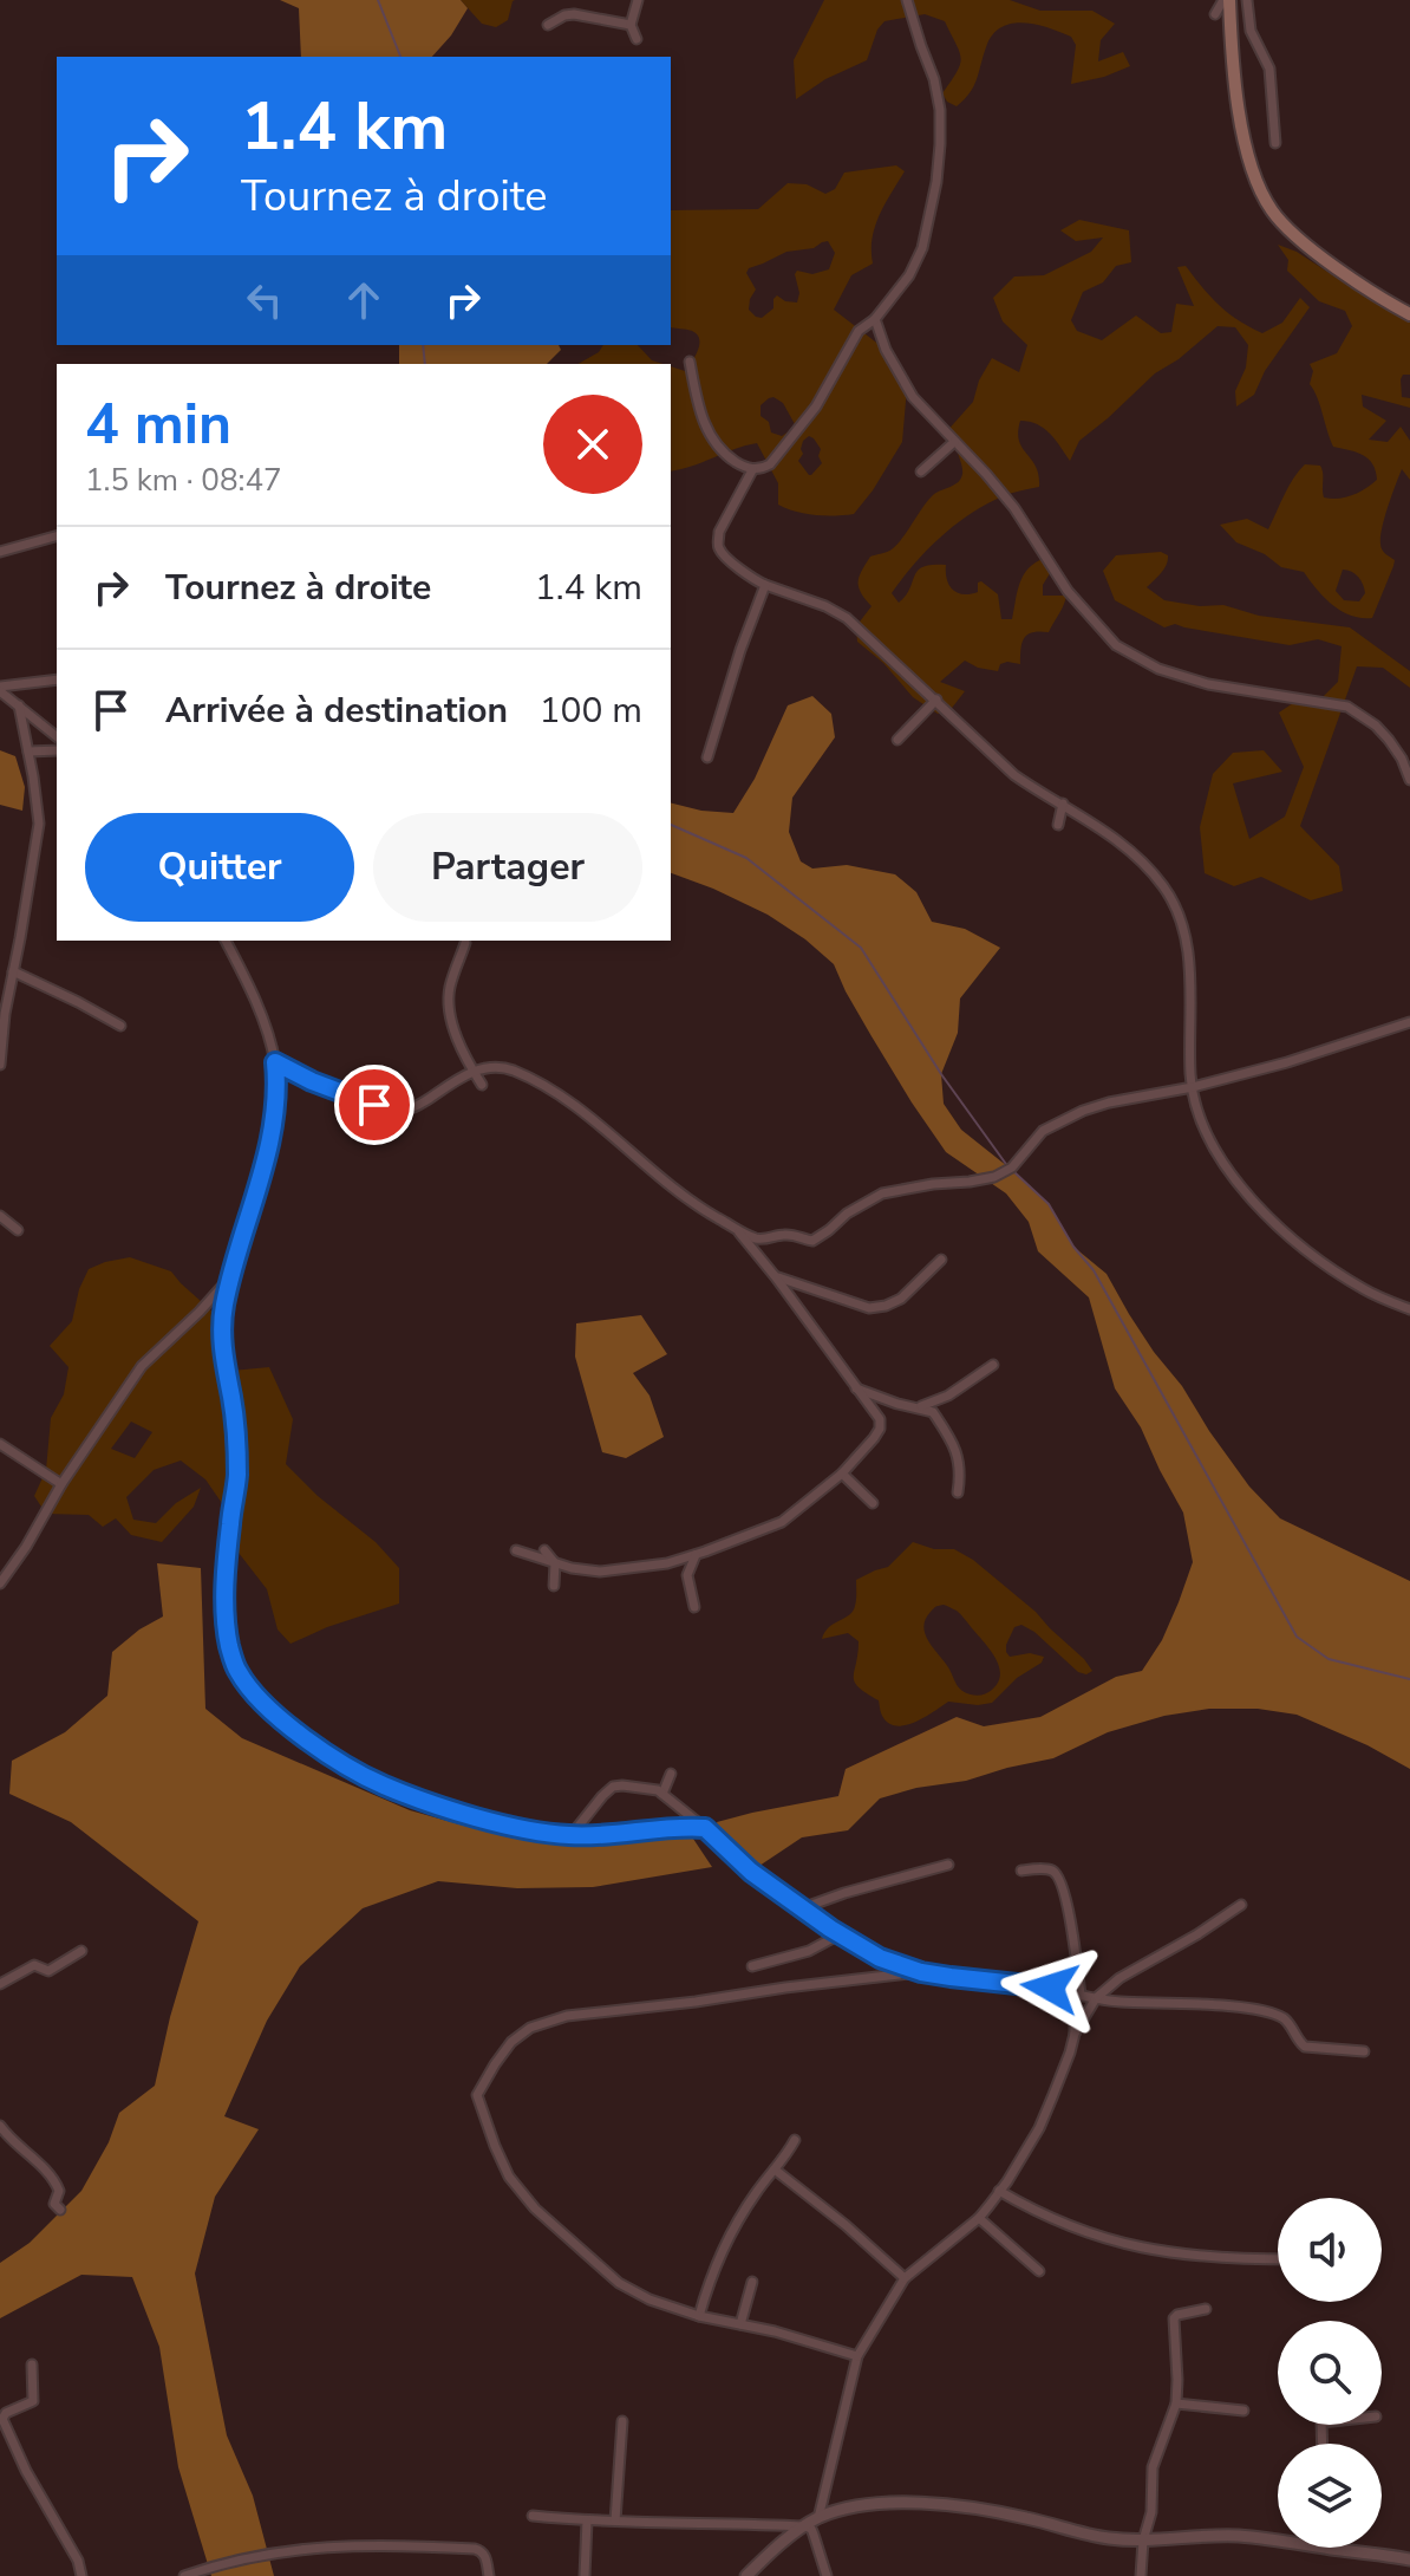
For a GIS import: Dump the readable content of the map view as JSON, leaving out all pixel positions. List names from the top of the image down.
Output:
{
  "page": {
    "turn": ["1.4 km", "Tournez à droite"],
    "heading": ["4 min", "1.5 km · 08:47"],
    "list": [
      {
        "name": "Tournez à droite",
        "value": "1.4 km"
      },
      {
        "name": "Arrivée à destination",
        "value": "100 m"
      }
    ],
    "buttons": ["Quitter", "Partager"]
  }
}
